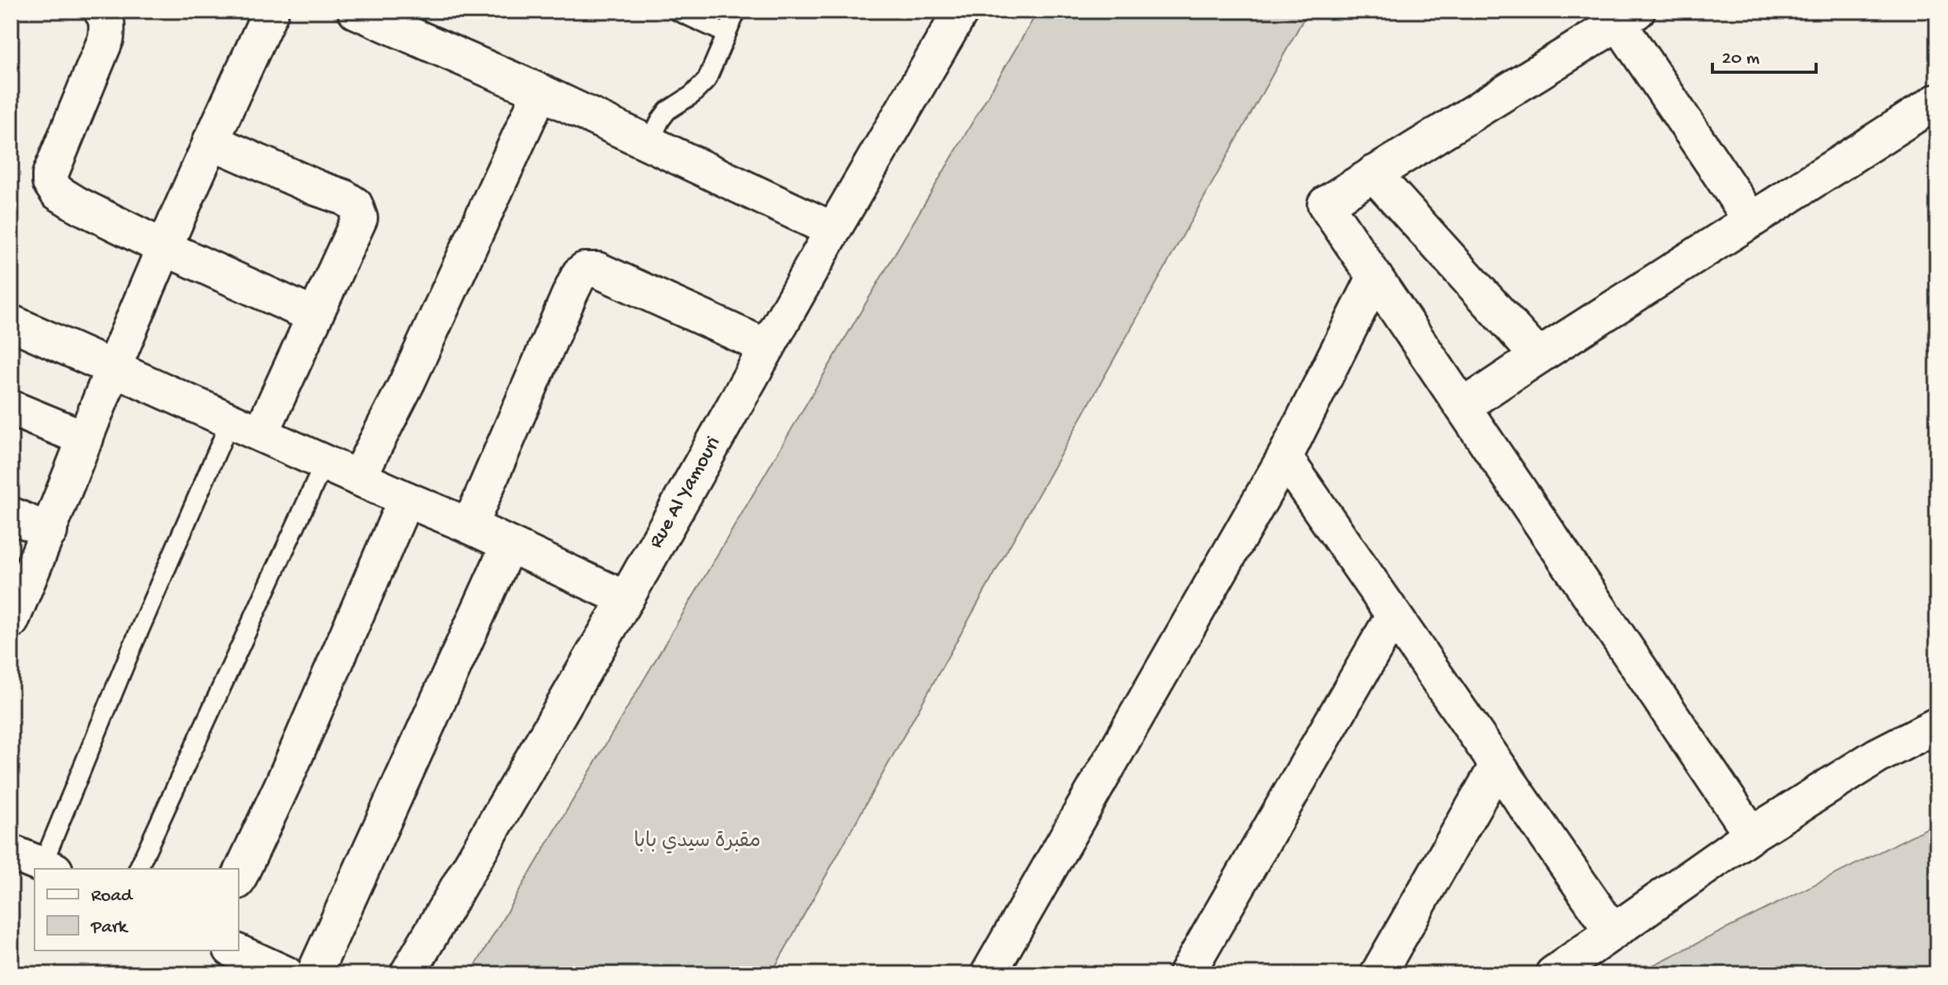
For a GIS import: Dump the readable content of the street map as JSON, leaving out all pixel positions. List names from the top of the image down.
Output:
{
  "streets": {
    "street": ["Rue Al Yamouri"]
  },
  "parks": ["مقبرة سيدي بابا"],
  "legend": ["Road", "Park"],
  "scale_bar": "20 m"
}
